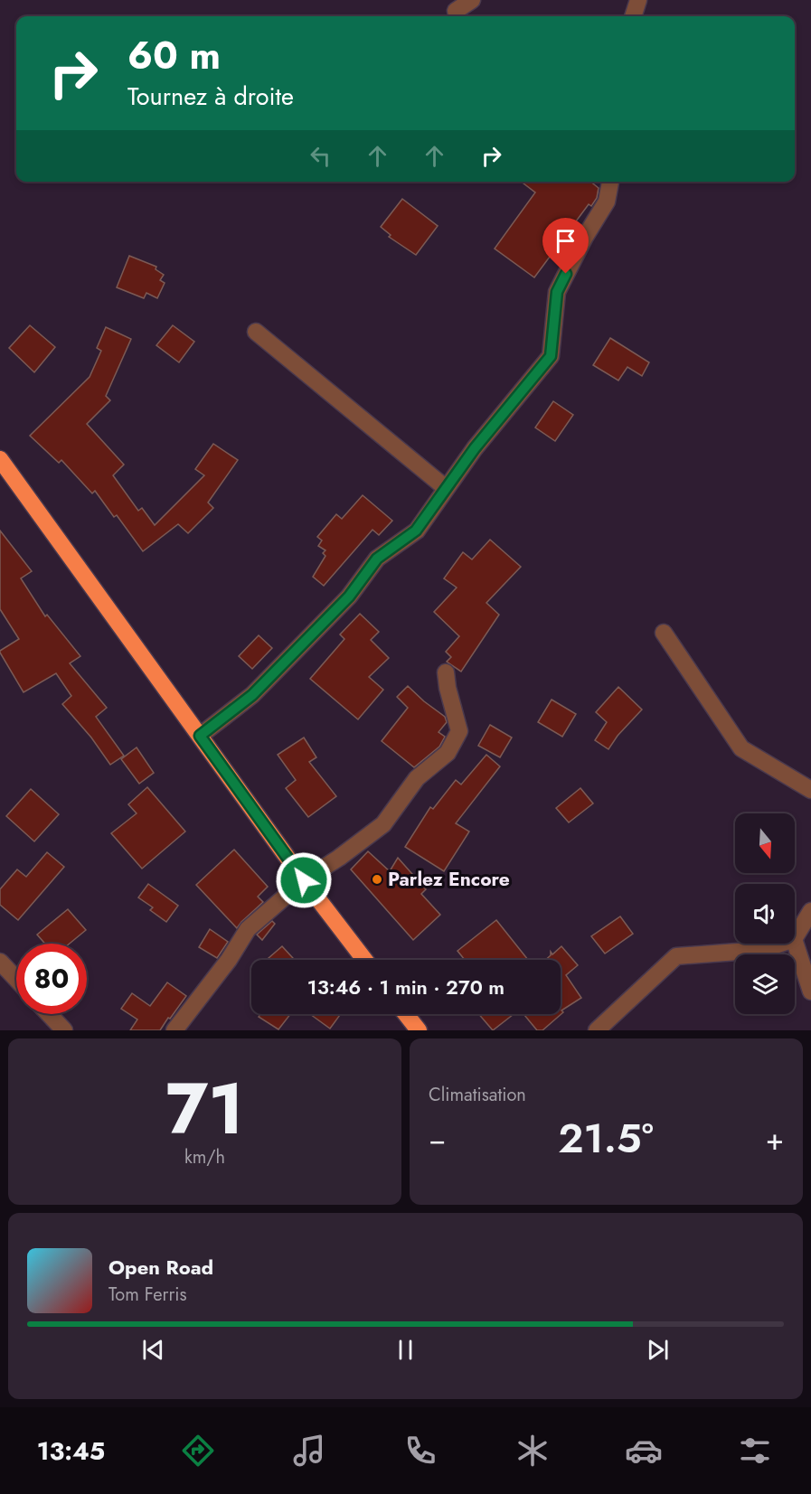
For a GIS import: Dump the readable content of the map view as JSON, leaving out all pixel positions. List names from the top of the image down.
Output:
{
  "places": ["Parlez Encore"],
  "north": "bottom",
  "page": {
    "turn": ["60 m", "Tournez à droite"],
    "limit": "80",
    "trip": "13:46 · 1 min · 270 m",
    "tile": [
      ["71", "km/h"],
      "Climatisation"
    ],
    "heat": ["−", "21.5°", "+"],
    "song": ["Open Road", "Tom Ferris"],
    "tabs": "13:45"
  }
}
